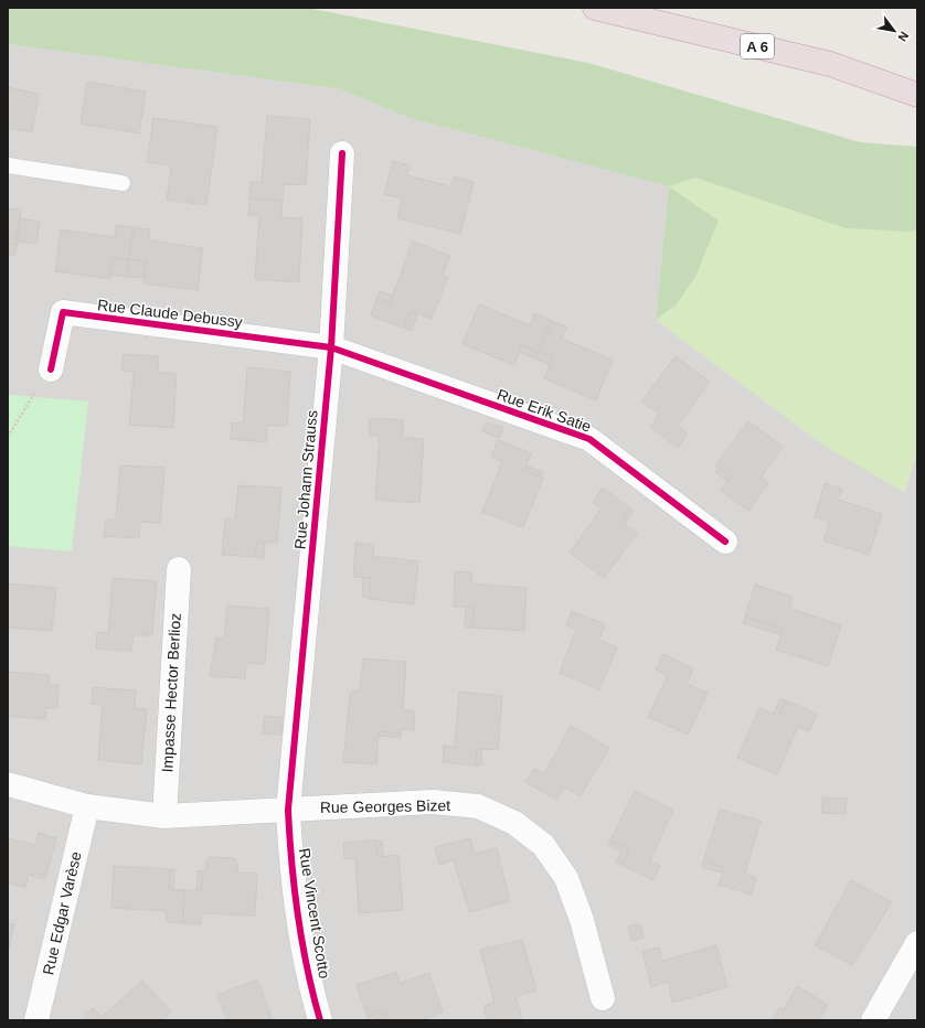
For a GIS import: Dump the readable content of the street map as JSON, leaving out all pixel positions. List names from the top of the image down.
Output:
{
  "streets": {
    "highway": ["A 6"],
    "street": [
      "Rue Claude Debussy",
      "Rue Erik Satie",
      "Rue Johann Strauss",
      "Impasse Hector Berlioz",
      "Rue Georges Bizet",
      "Rue Edgar Varèse",
      "Rue Vincent Scotto"
    ]
  },
  "crossings": [
    ["Rue Claude Debussy", "Rue Erik Satie"],
    ["Rue Claude Debussy", "Rue Johann Strauss"],
    ["Rue Erik Satie", "Rue Johann Strauss"],
    ["Rue Johann Strauss", "Rue Georges Bizet"],
    ["Rue Johann Strauss", "Rue Vincent Scotto"],
    ["Impasse Hector Berlioz", "Rue Georges Bizet"],
    ["Rue Georges Bizet", "Rue Edgar Varèse"],
    ["Rue Georges Bizet", "Rue Vincent Scotto"]
  ],
  "north": "bottom right"
}
